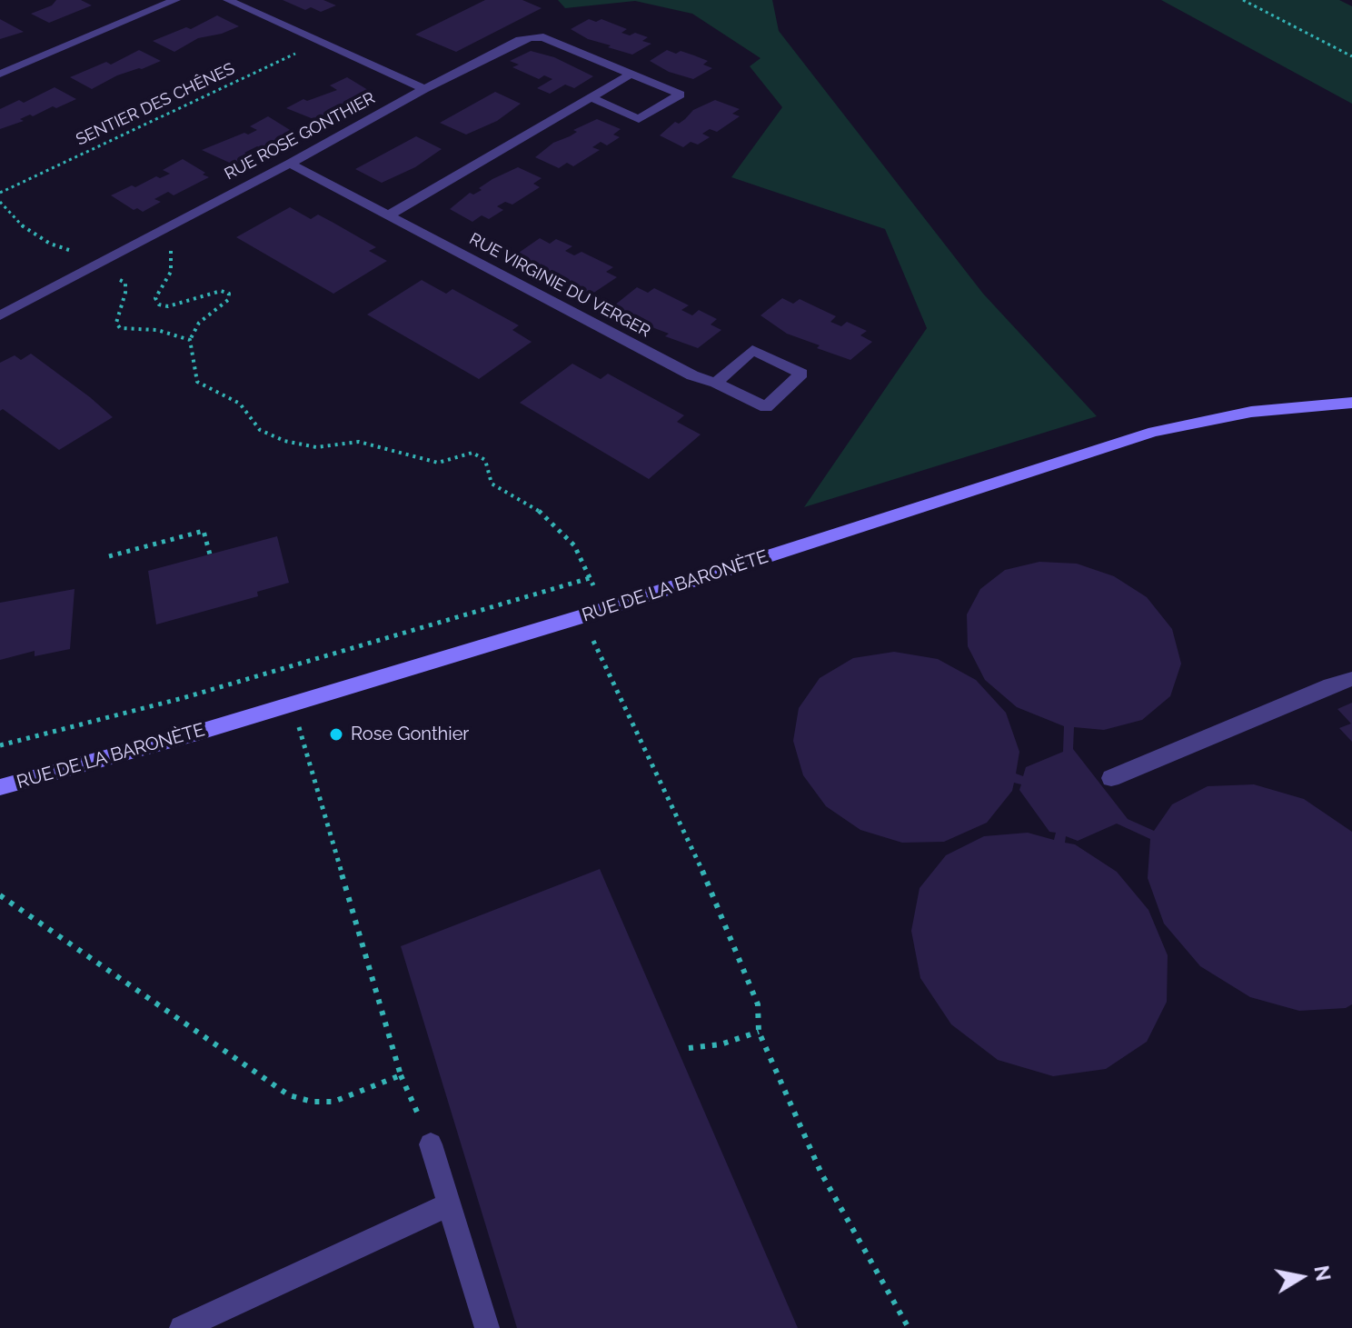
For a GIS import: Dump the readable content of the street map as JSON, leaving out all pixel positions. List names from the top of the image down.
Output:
{
  "streets": {
    "street": ["RUE ROSE GONTHIER", "RUE VIRGINIE DU VERGER", "RUE DE LA BARONÈTE"],
    "path": ["SENTIER DES CHÊNES"]
  },
  "crossings": [
    ["SENTIER DES CHÊNES", "RUE ROSE GONTHIER"],
    ["RUE ROSE GONTHIER", "RUE VIRGINIE DU VERGER"]
  ],
  "places": ["Rose Gonthier"],
  "north": "right"
}
